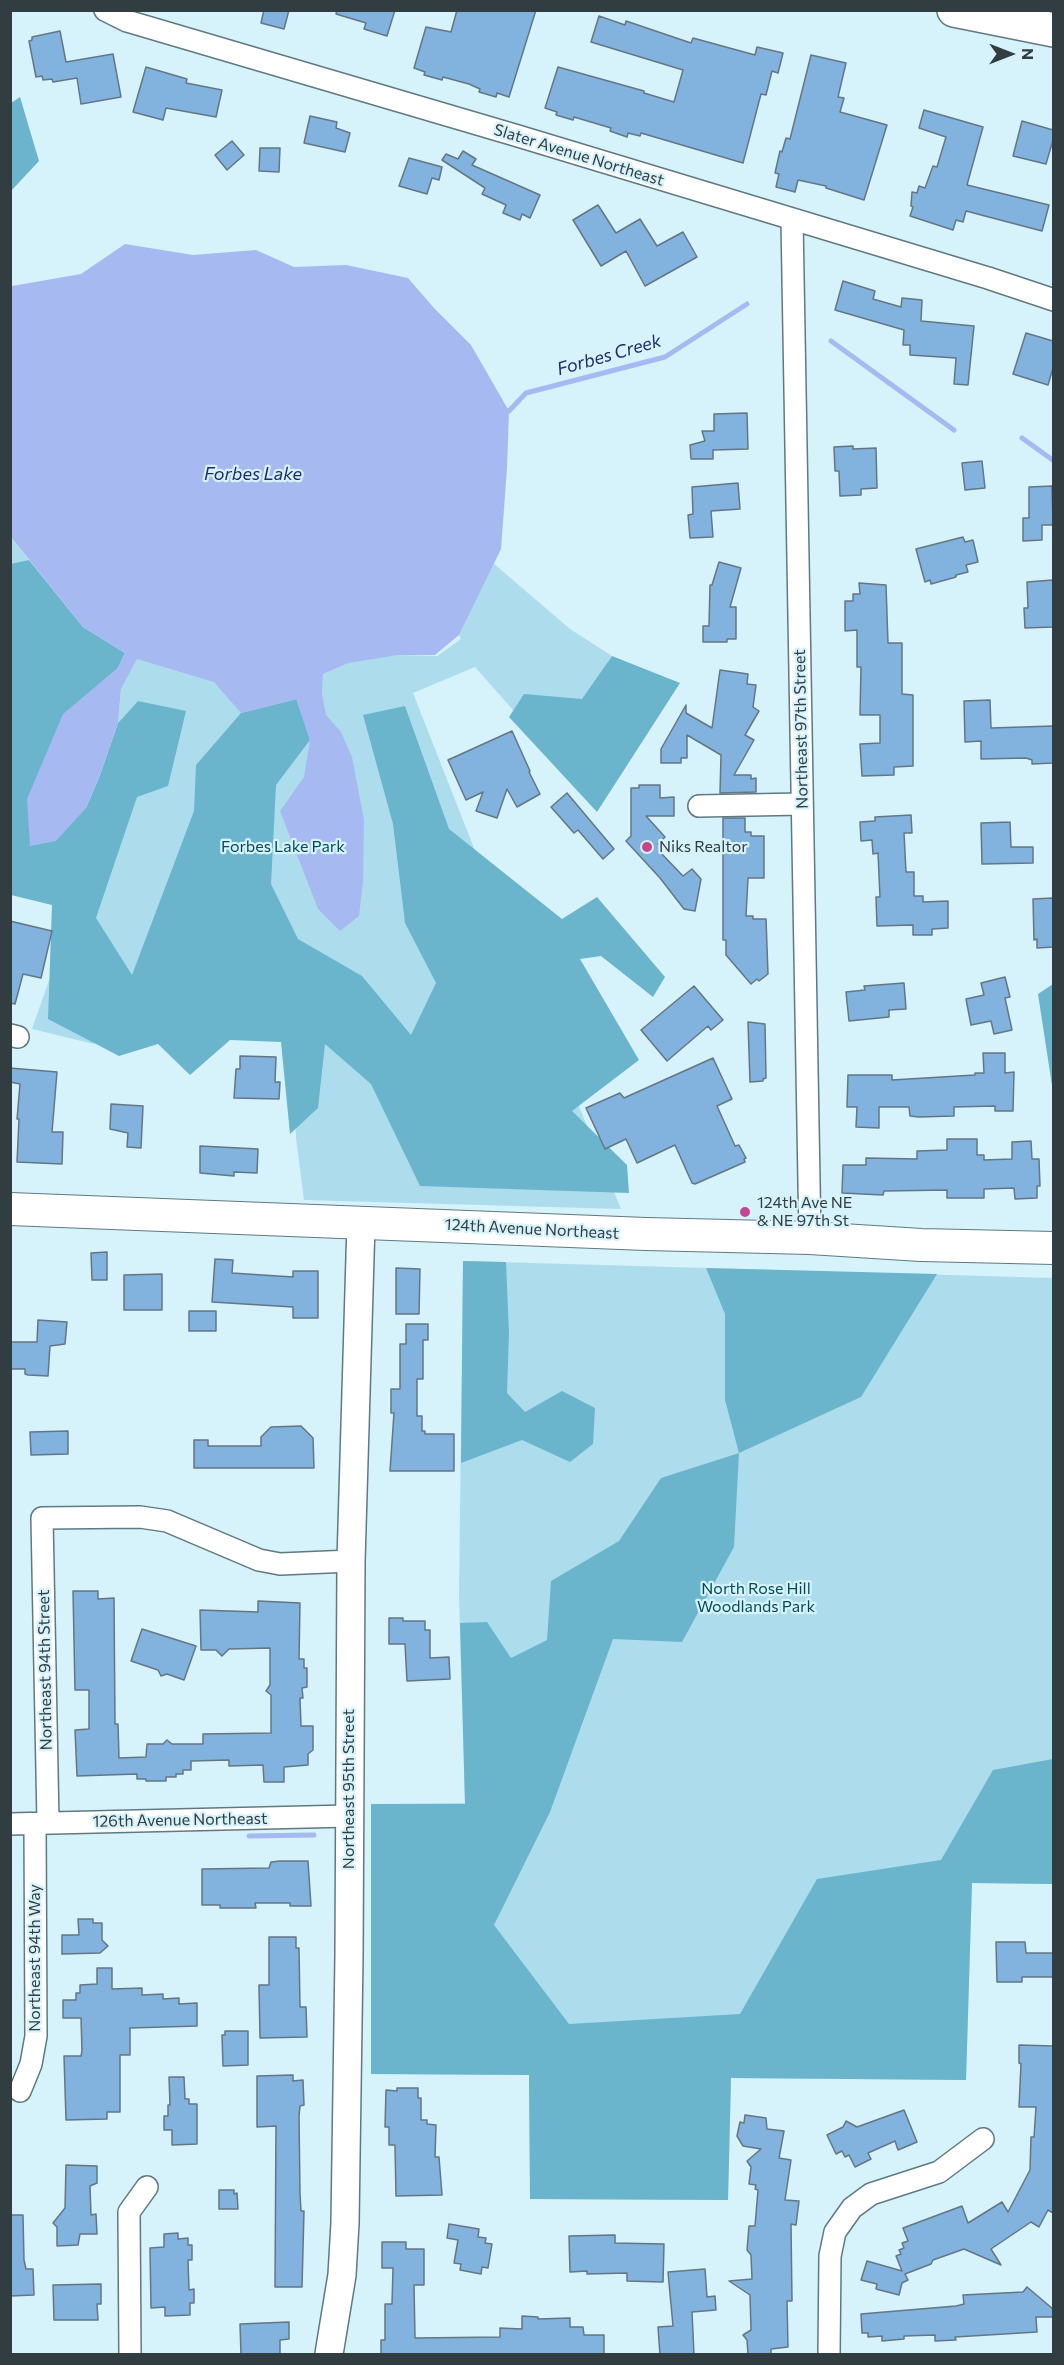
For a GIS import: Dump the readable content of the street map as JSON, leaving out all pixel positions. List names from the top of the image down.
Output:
{
  "streets": {
    "main road": ["124th Avenue Northeast"],
    "street": [
      "Slater Avenue Northeast",
      "Northeast 97th Street",
      "Northeast 94th Street",
      "Northeast 95th Street",
      "126th Avenue Northeast",
      "Northeast 94th Way"
    ]
  },
  "crossings": [
    ["Slater Avenue Northeast", "Northeast 97th Street"],
    ["Northeast 97th Street", "124th Avenue Northeast"],
    ["124th Avenue Northeast", "Northeast 95th Street"],
    ["Northeast 94th Street", "Northeast 95th Street"],
    ["Northeast 94th Street", "126th Avenue Northeast"],
    ["Northeast 94th Street", "Northeast 94th Way"],
    ["Northeast 95th Street", "126th Avenue Northeast"],
    ["126th Avenue Northeast", "Northeast 94th Way"]
  ],
  "water": ["Forbes Creek", "Forbes Lake"],
  "parks": ["Forbes Lake Park", "North Rose Hill Woodlands Park"],
  "places": ["Niks Realtor", "124th Ave NE & NE 97th St"],
  "north": "right"
}
